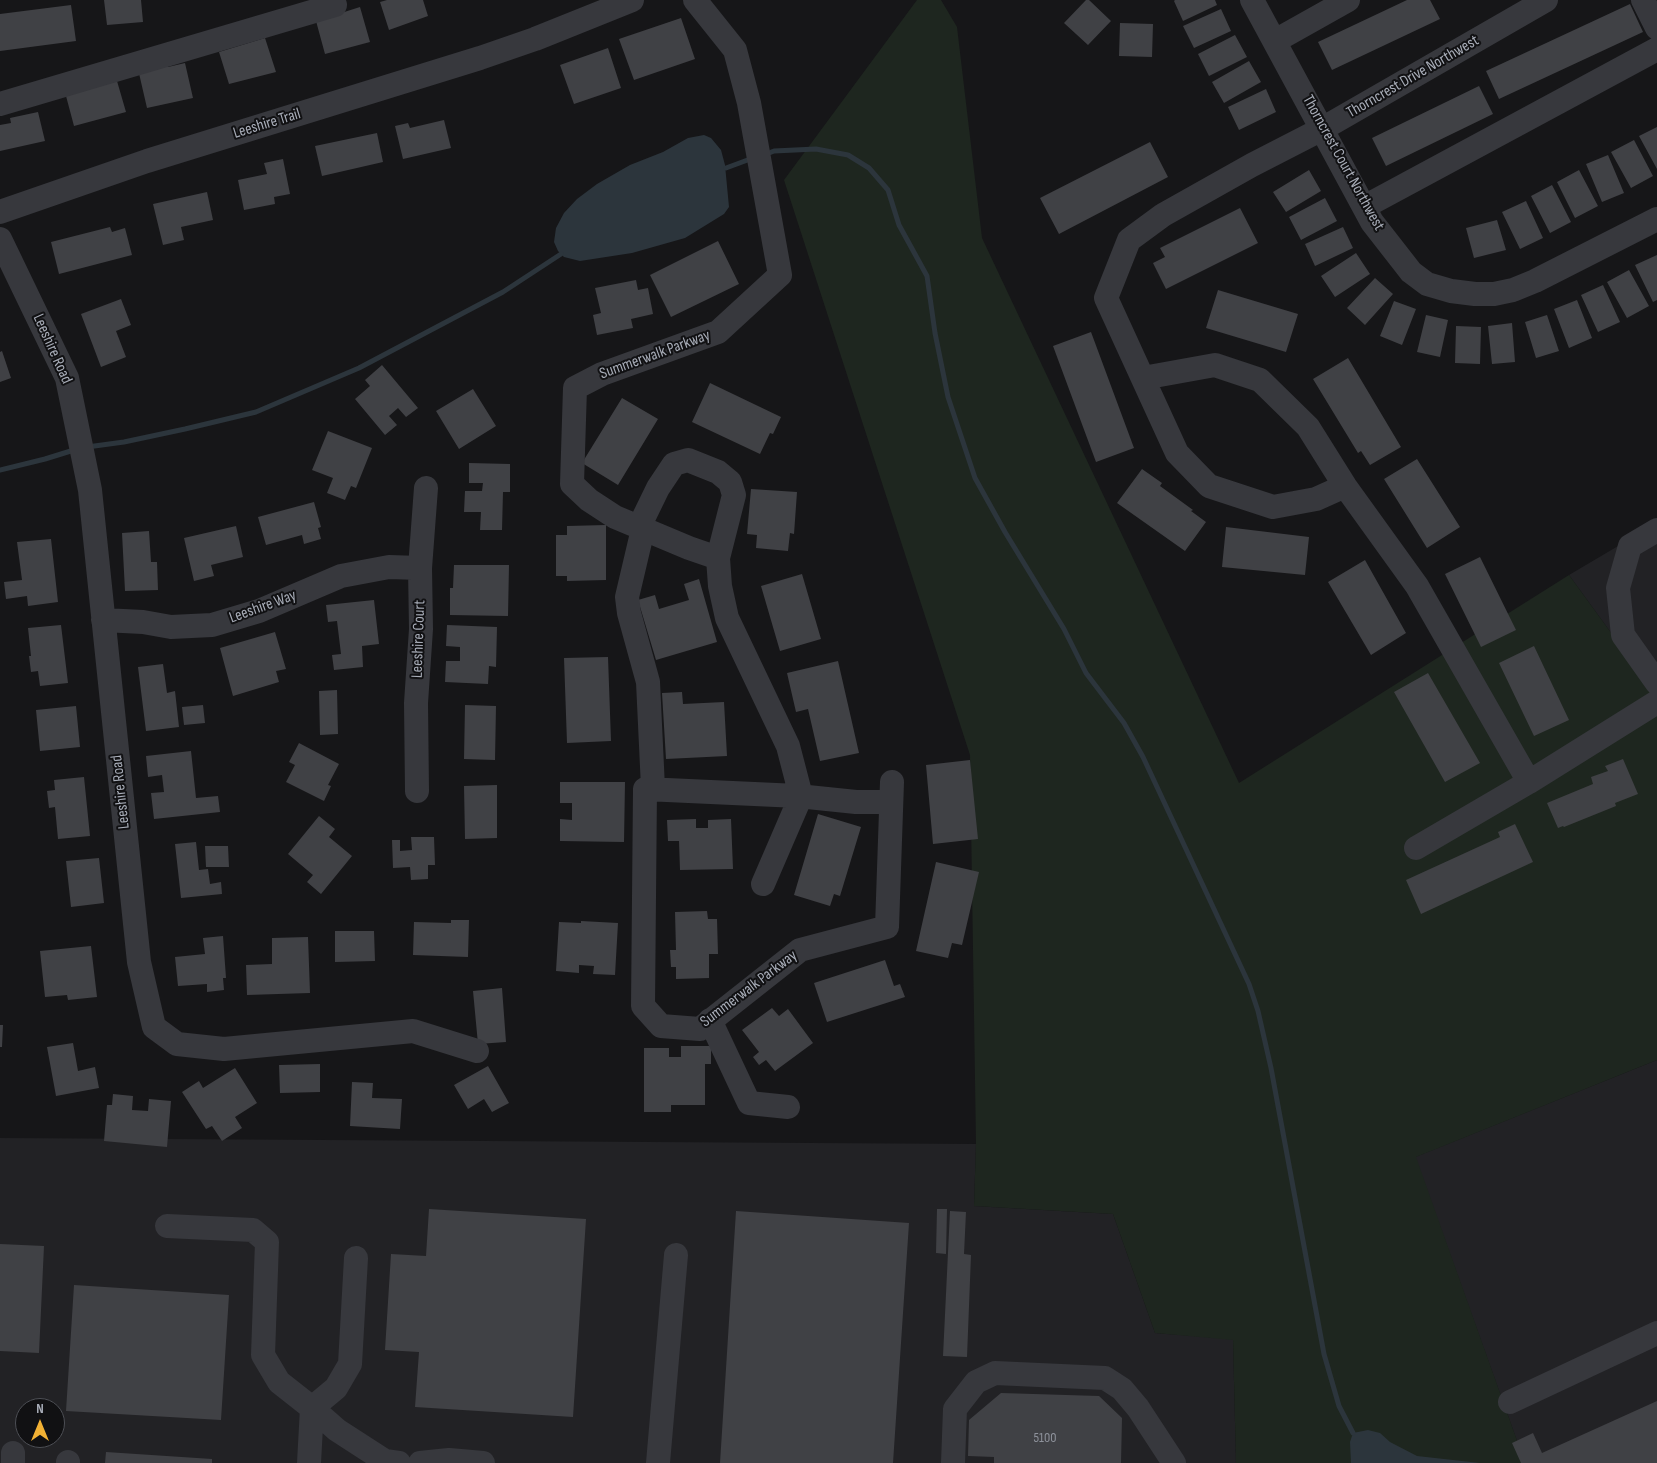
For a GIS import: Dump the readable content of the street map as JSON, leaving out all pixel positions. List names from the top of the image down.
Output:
{
  "streets": {
    "street": [
      "Thorncrest Drive Northwest",
      "Leeshire Trail",
      "Thorncrest Court Northwest",
      "Leeshire Road",
      "Summerwalk Parkway",
      "Leeshire Way",
      "Leeshire Court"
    ]
  },
  "crossings": [
    ["Thorncrest Drive Northwest", "Thorncrest Court Northwest"],
    ["Leeshire Road", "Leeshire Way"],
    ["Leeshire Way", "Leeshire Court"]
  ],
  "house_numbers": ["5100"],
  "north": "top"
}
